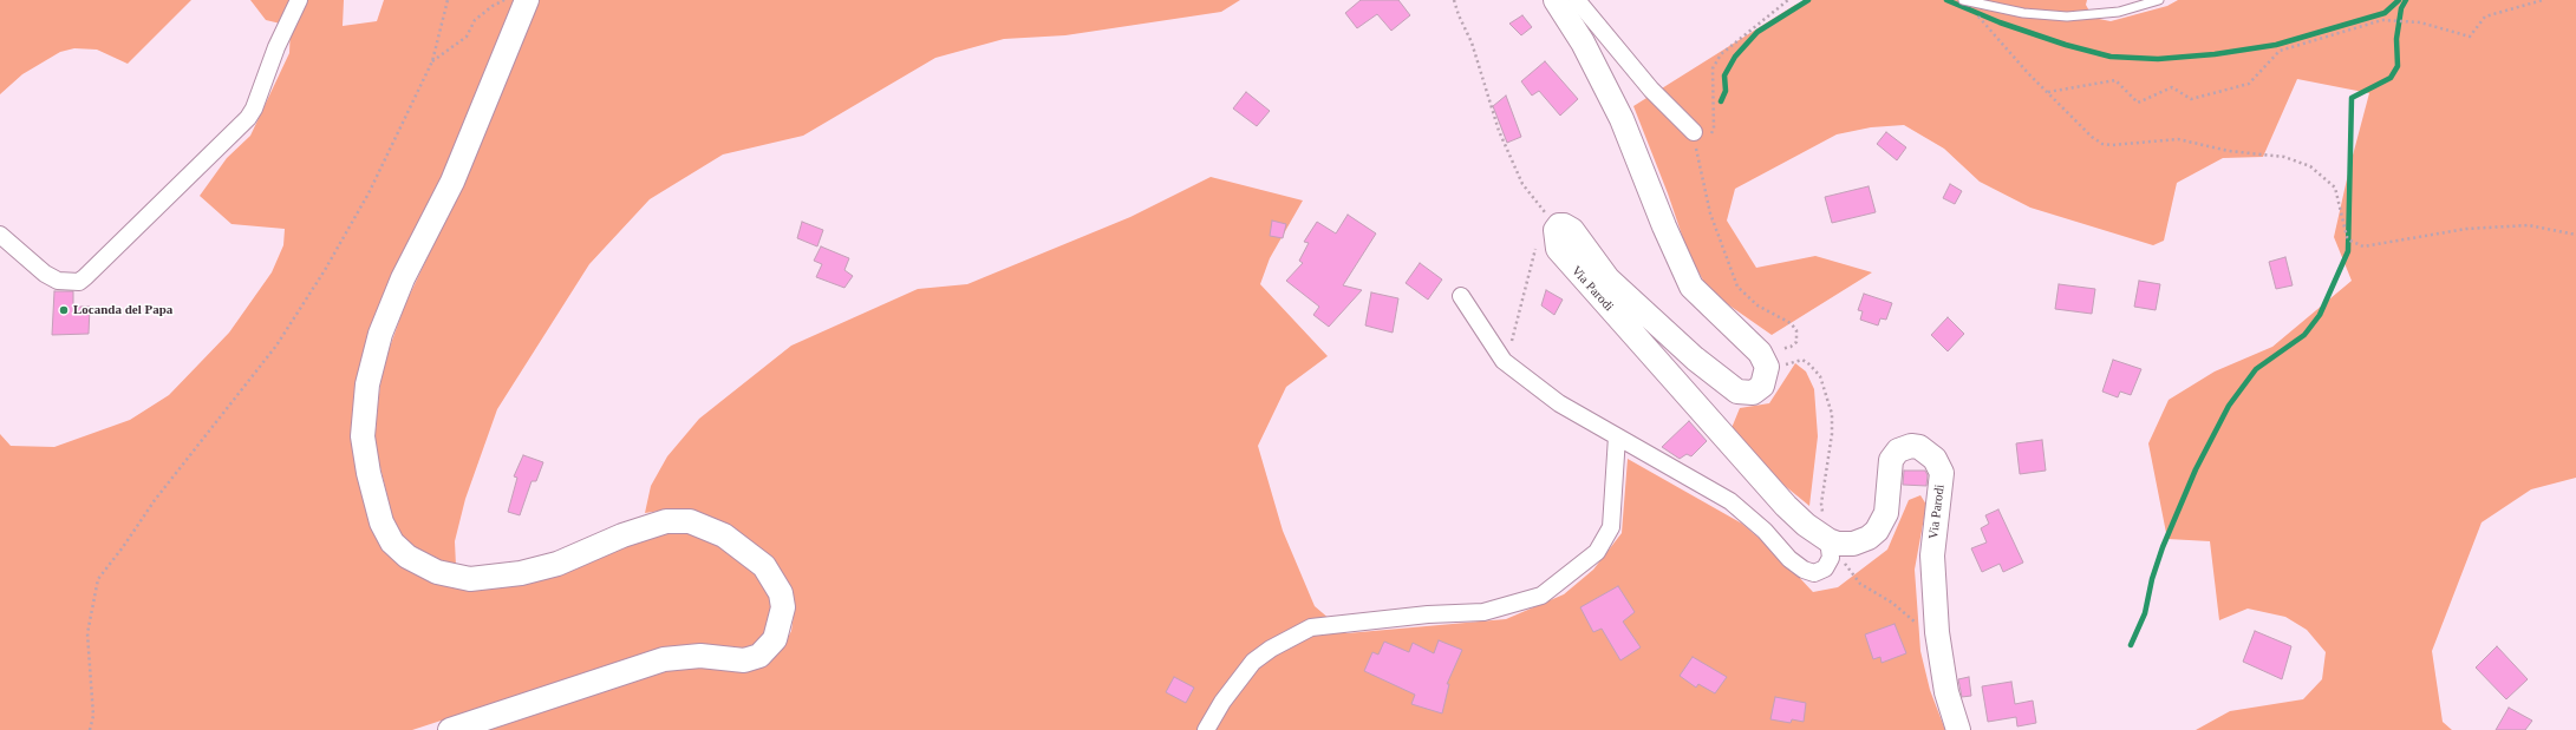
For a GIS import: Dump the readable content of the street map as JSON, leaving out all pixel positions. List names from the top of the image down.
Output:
{
  "streets": {
    "street": ["Via Parodi"]
  },
  "places": ["Locanda del Papa"]
}
